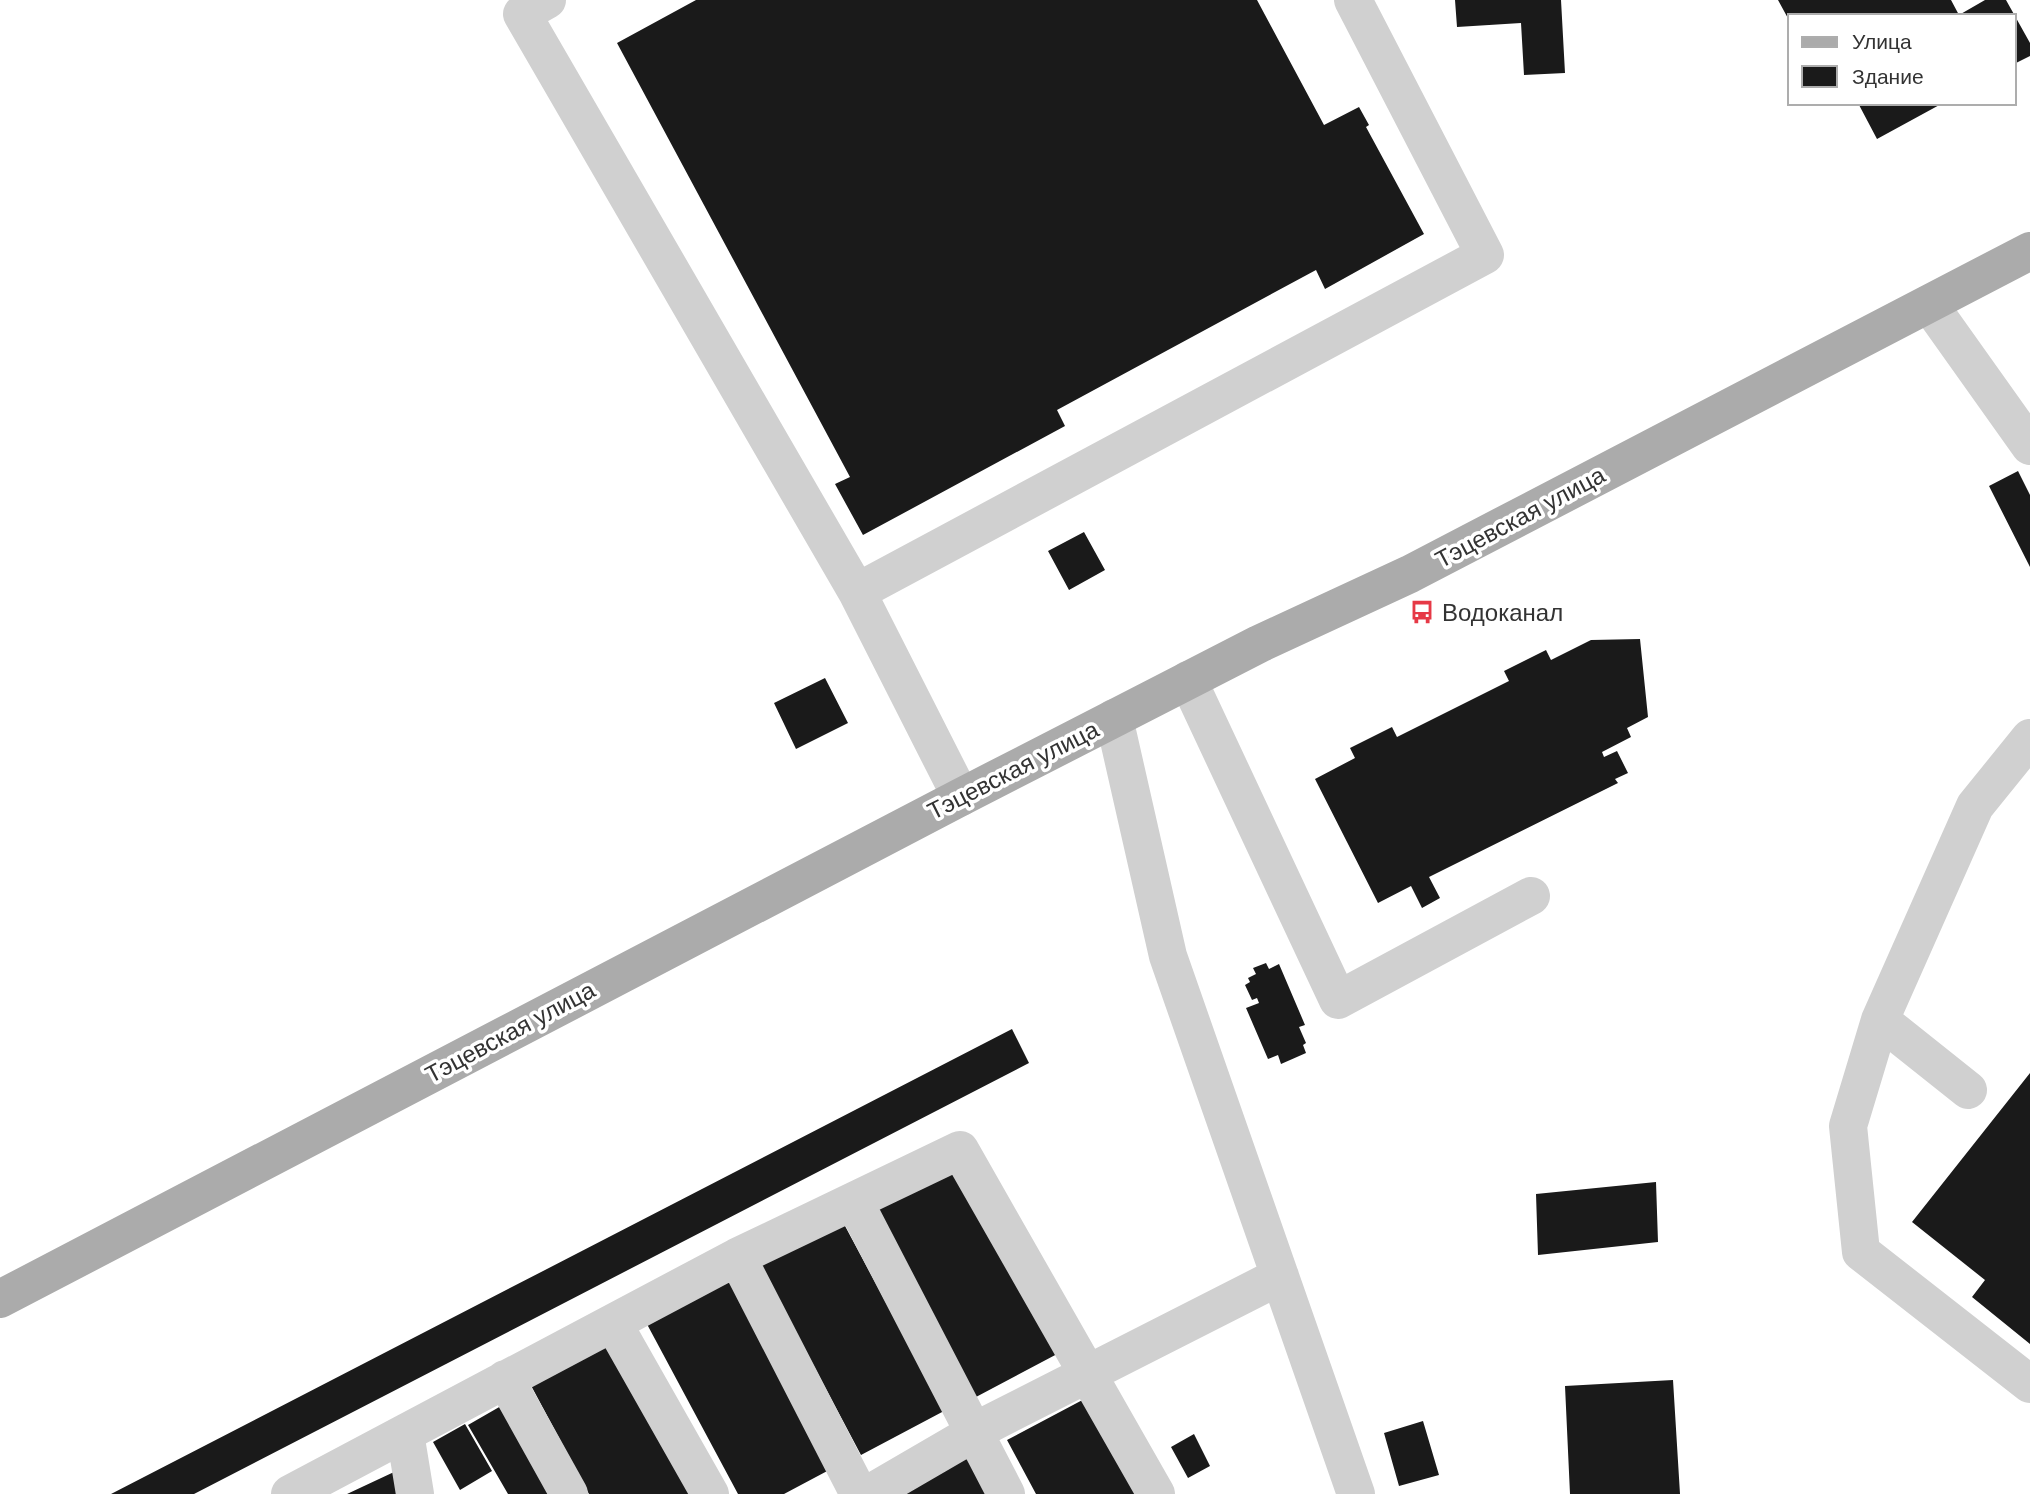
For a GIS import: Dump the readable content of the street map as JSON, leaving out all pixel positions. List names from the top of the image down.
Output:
{
  "streets": {
    "main road": ["Тэцевская улица"]
  },
  "places": {
    "bus stop": ["Водоканал"]
  },
  "legend": ["Улица", "Здание"]
}
